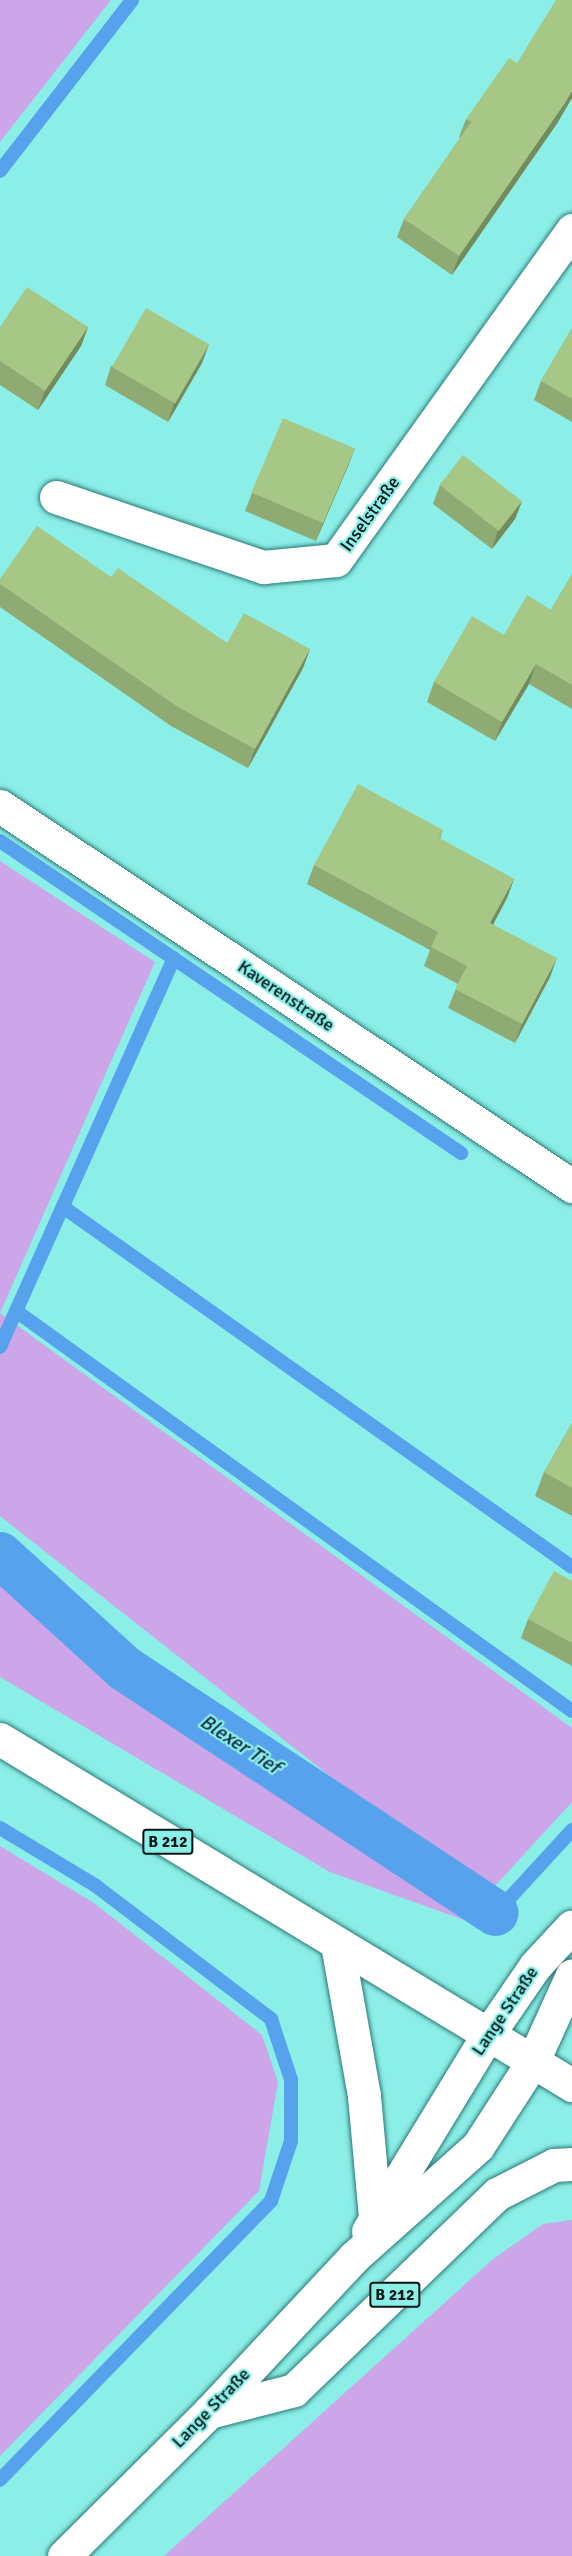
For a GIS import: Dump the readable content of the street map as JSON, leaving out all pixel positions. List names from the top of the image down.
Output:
{
  "streets": {
    "street": [
      "Inselstraße",
      "Kaverenstraße",
      "B 212",
      "Lange Straße"
    ]
  },
  "crossings": [
    ["B 212", "Lange Straße"]
  ],
  "water": ["Blexer Tief"]
}
